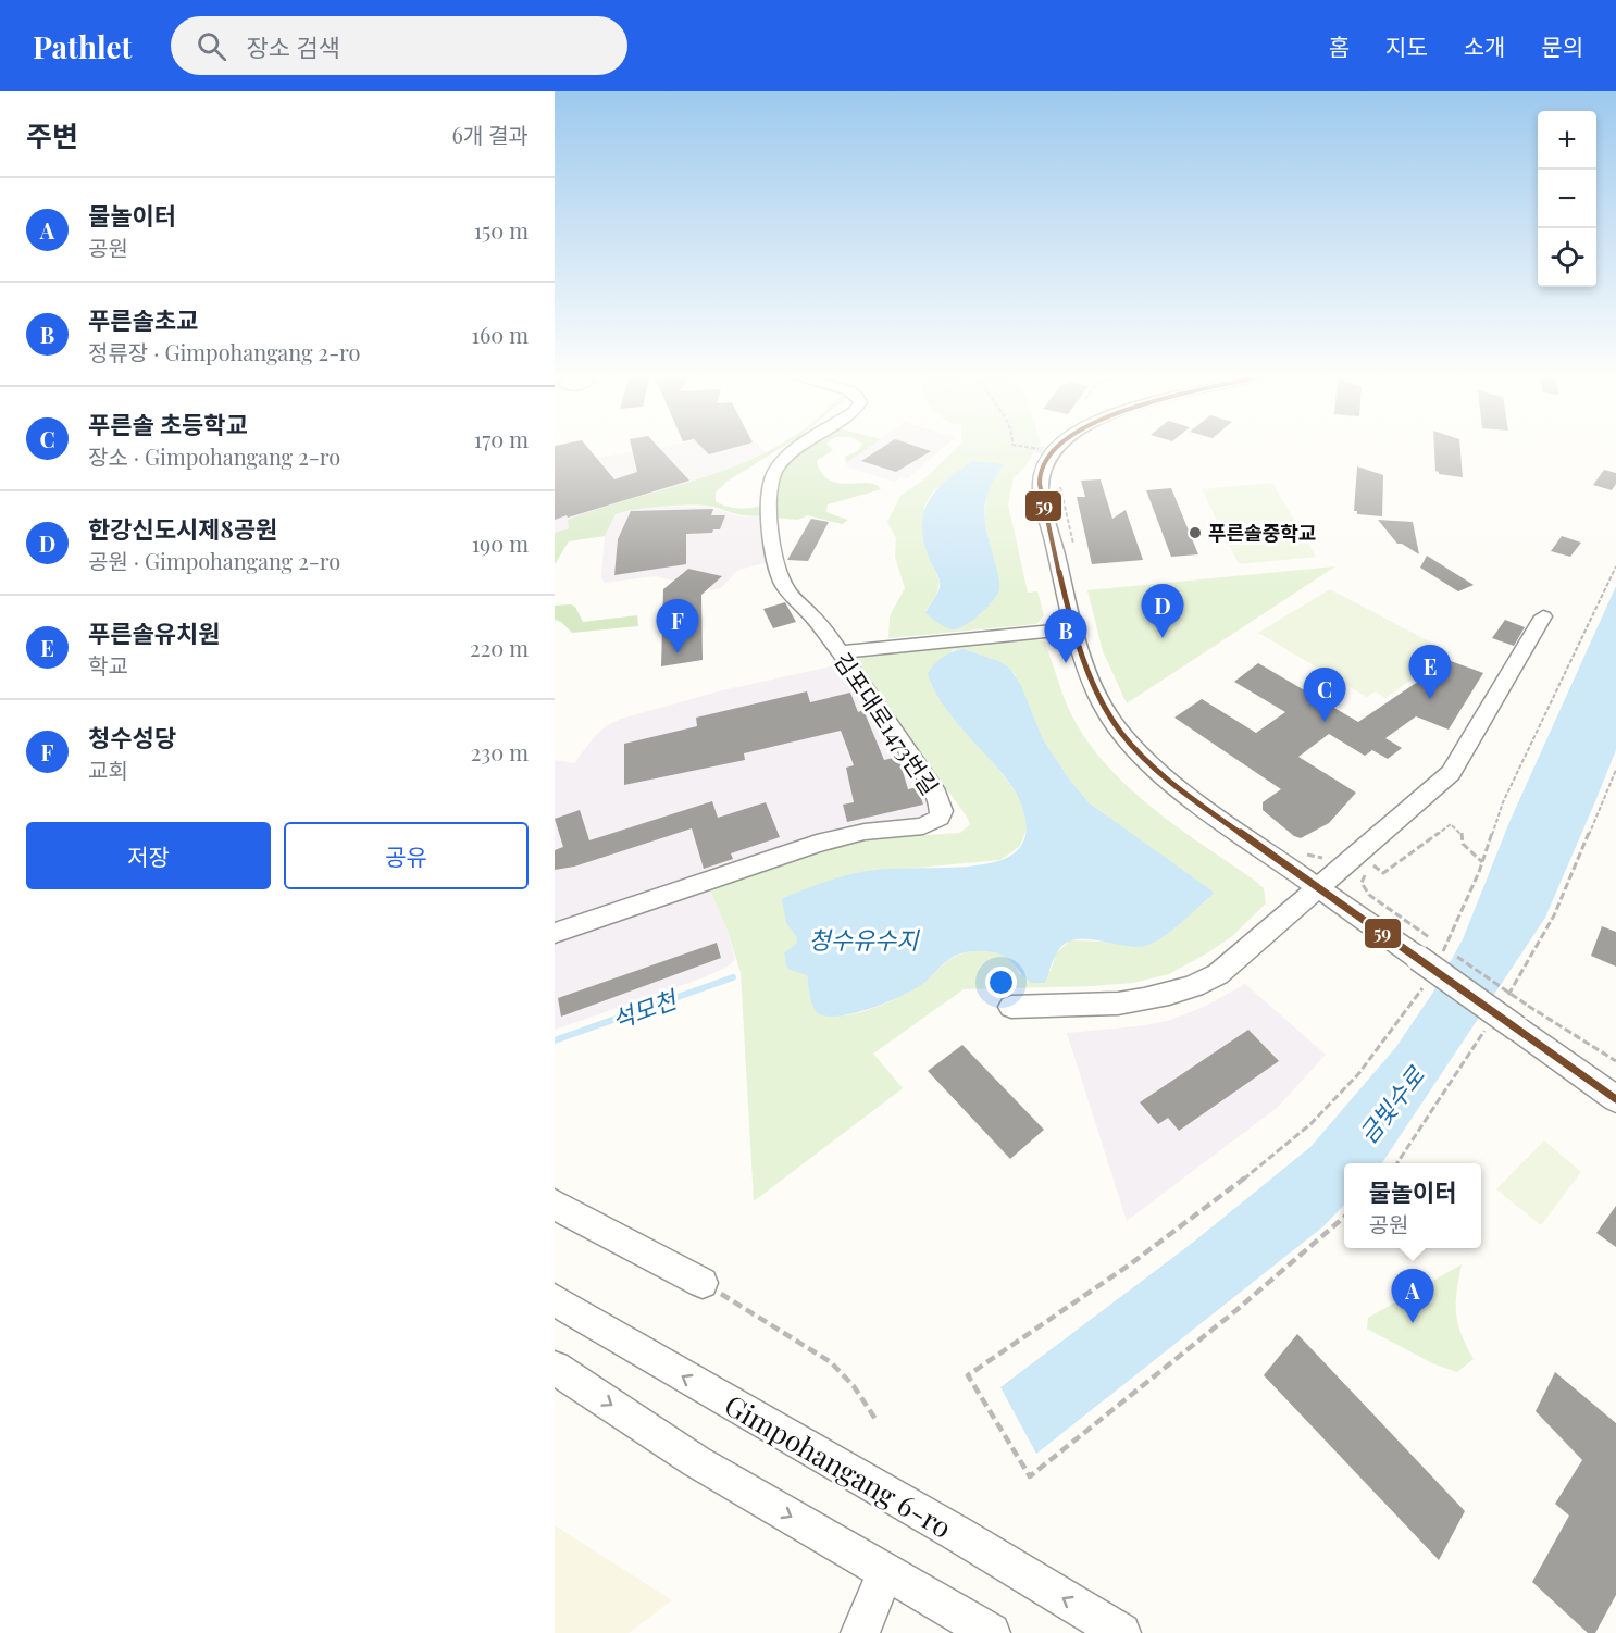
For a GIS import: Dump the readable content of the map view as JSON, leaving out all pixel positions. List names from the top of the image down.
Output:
{
  "streets": {
    "street": ["김포대로1473번길", "Gimpohangang 6-ro"]
  },
  "water": ["청수유수지", "석모천", "금빛수로"],
  "places": ["푸른솔중학교"],
  "lines": ["transit line 59"],
  "page": {
    "header": "Pathlet",
    "search": "장소 검색",
    "nav": [
      "홈",
      "지도",
      "소개",
      "문의"
    ],
    "heading": ["주변", "6개 결과"],
    "map_buttons": ["+", "−"],
    "list": [
      {
        "mark": "A",
        "name": "물놀이터",
        "note": "공원",
        "value": "150 m"
      },
      {
        "mark": "B",
        "name": "푸른솔초교",
        "note": "정류장 · Gimpohangang 2-ro",
        "value": "160 m"
      },
      {
        "mark": "C",
        "name": "푸른솔 초등학교",
        "note": "장소 · Gimpohangang 2-ro",
        "value": "170 m"
      },
      {
        "mark": "D",
        "name": "한강신도시제8공원",
        "note": "공원 · Gimpohangang 2-ro",
        "value": "190 m"
      },
      {
        "mark": "E",
        "name": "푸른솔유치원",
        "note": "학교",
        "value": "220 m"
      },
      {
        "mark": "F",
        "name": "청수성당",
        "note": "교회",
        "value": "230 m"
      }
    ],
    "pins": [
      "D",
      "F",
      "B",
      "E",
      "C",
      "A"
    ],
    "buttons": ["저장", "공유"],
    "popup": ["물놀이터", "공원"]
  }
}
